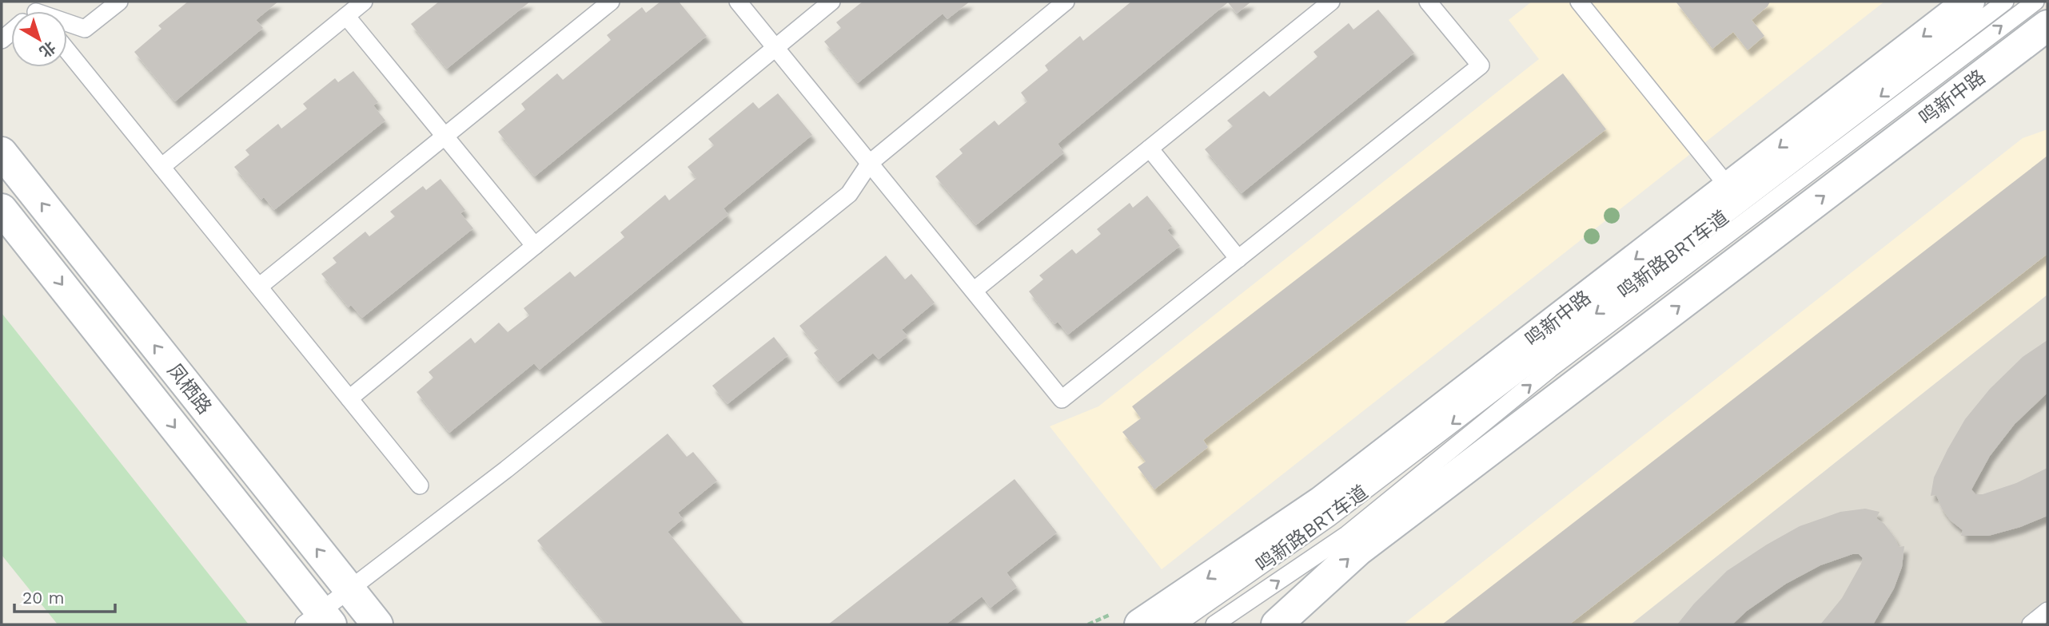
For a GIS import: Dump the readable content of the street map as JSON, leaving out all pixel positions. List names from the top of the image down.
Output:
{
  "streets": {
    "main road": ["鸣新中路", "凤栖路"],
    "lane": ["鸣新路BRT车道"]
  },
  "scale_bar": "20 m",
  "north": "bottom right"
}
